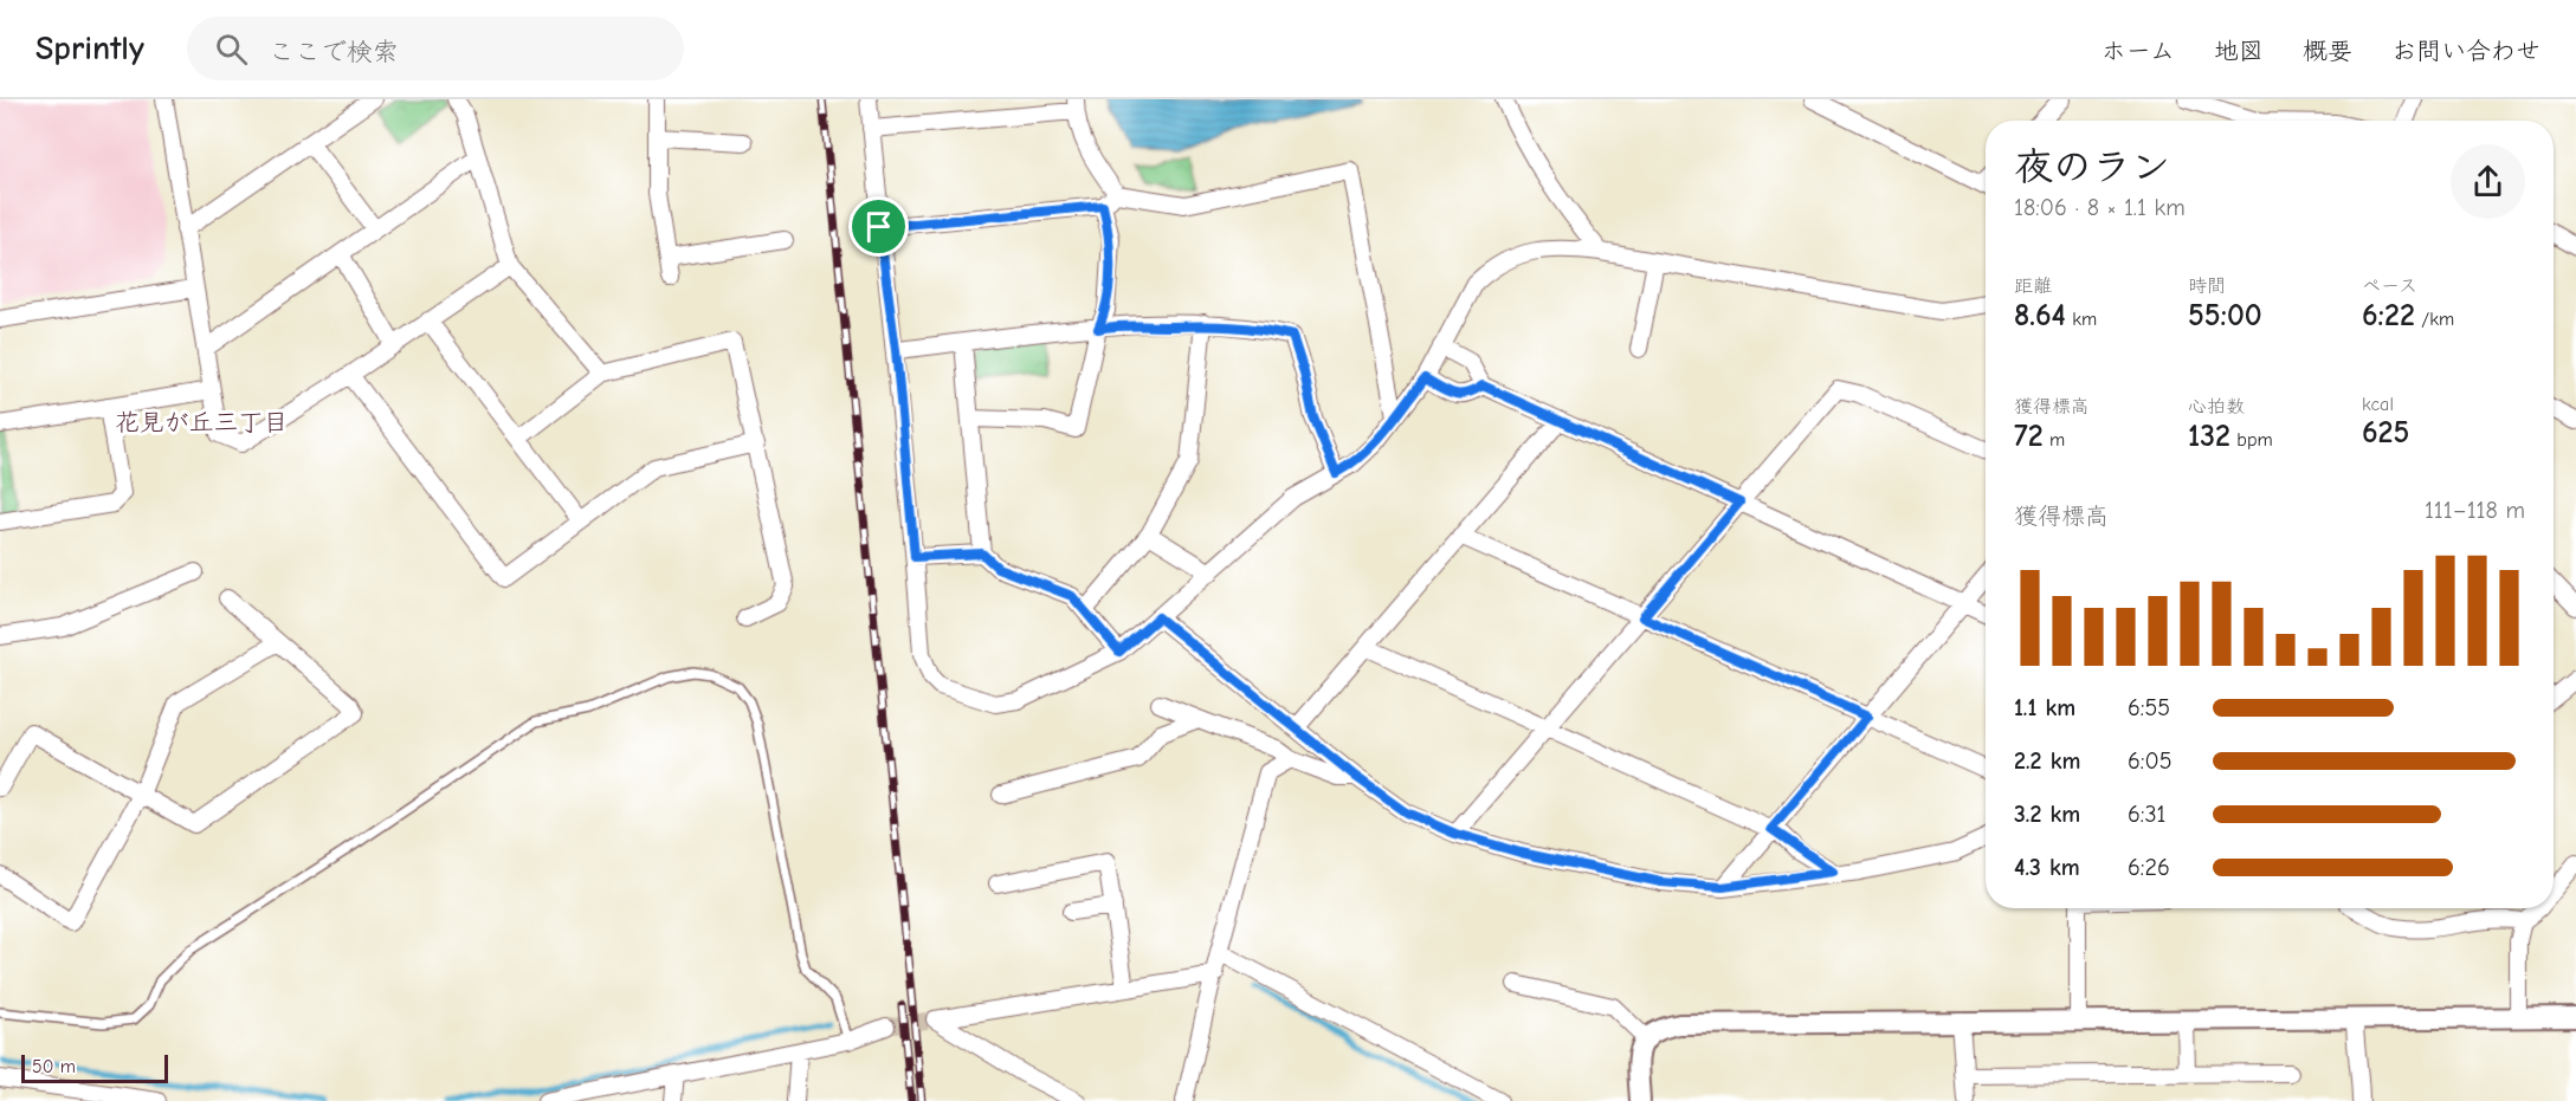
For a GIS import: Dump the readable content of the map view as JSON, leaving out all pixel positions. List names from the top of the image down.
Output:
{
  "districts": ["花見が丘三丁目"],
  "scale_bar": "50 m",
  "page": {
    "header": "Sprintly",
    "search": "ここで検索",
    "nav": [
      "ホーム",
      "地図",
      "概要",
      "お問い合わせ"
    ],
    "heading": ["夜のラン", "18:06 · 8 × 1.1 km"],
    "stats": [
      ["距離", "8.64 km"],
      ["時間", "55:00"],
      ["ペース", "6:22 /km"],
      ["獲得標高", "72 m"],
      ["心拍数", "132 bpm"],
      ["kcal", "625"]
    ],
    "chart": ["獲得標高", "111–118 m"],
    "list": [
      {
        "name": "1.1 km",
        "note": "6:55"
      },
      {
        "name": "2.2 km",
        "note": "6:05"
      },
      {
        "name": "3.2 km",
        "note": "6:31"
      },
      {
        "name": "4.3 km",
        "note": "6:26"
      }
    ],
    "scale": "50 m"
  }
}
